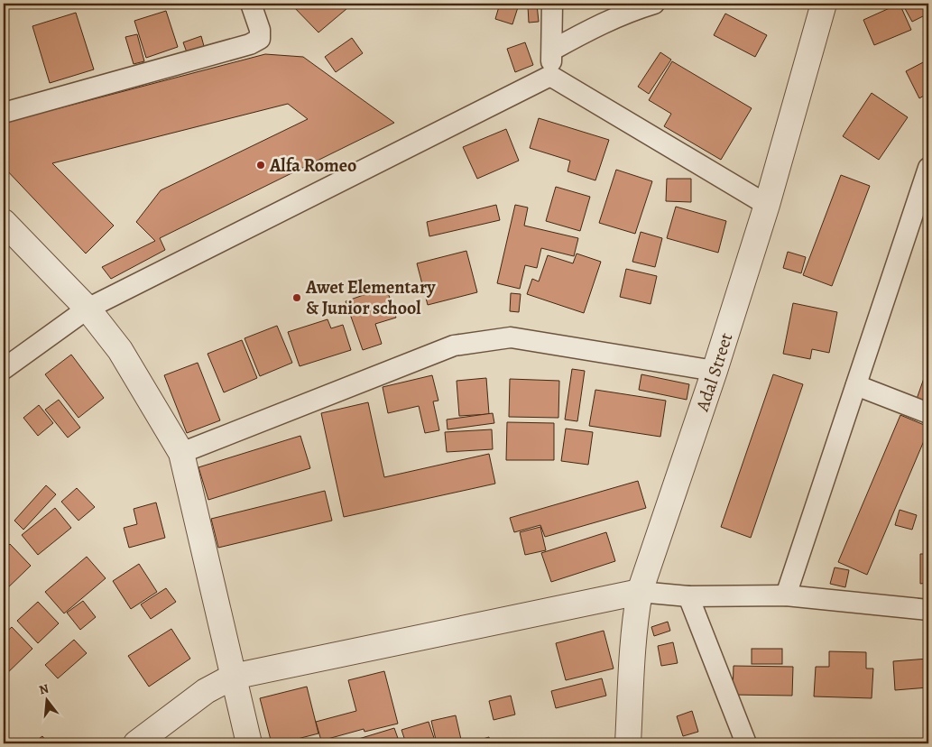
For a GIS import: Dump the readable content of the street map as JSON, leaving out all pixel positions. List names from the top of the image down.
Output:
{
  "streets": {
    "street": ["Adal Street"]
  },
  "places": ["Alfa Romeo", "Awet Elementary & Junior school"],
  "north": "top"
}
